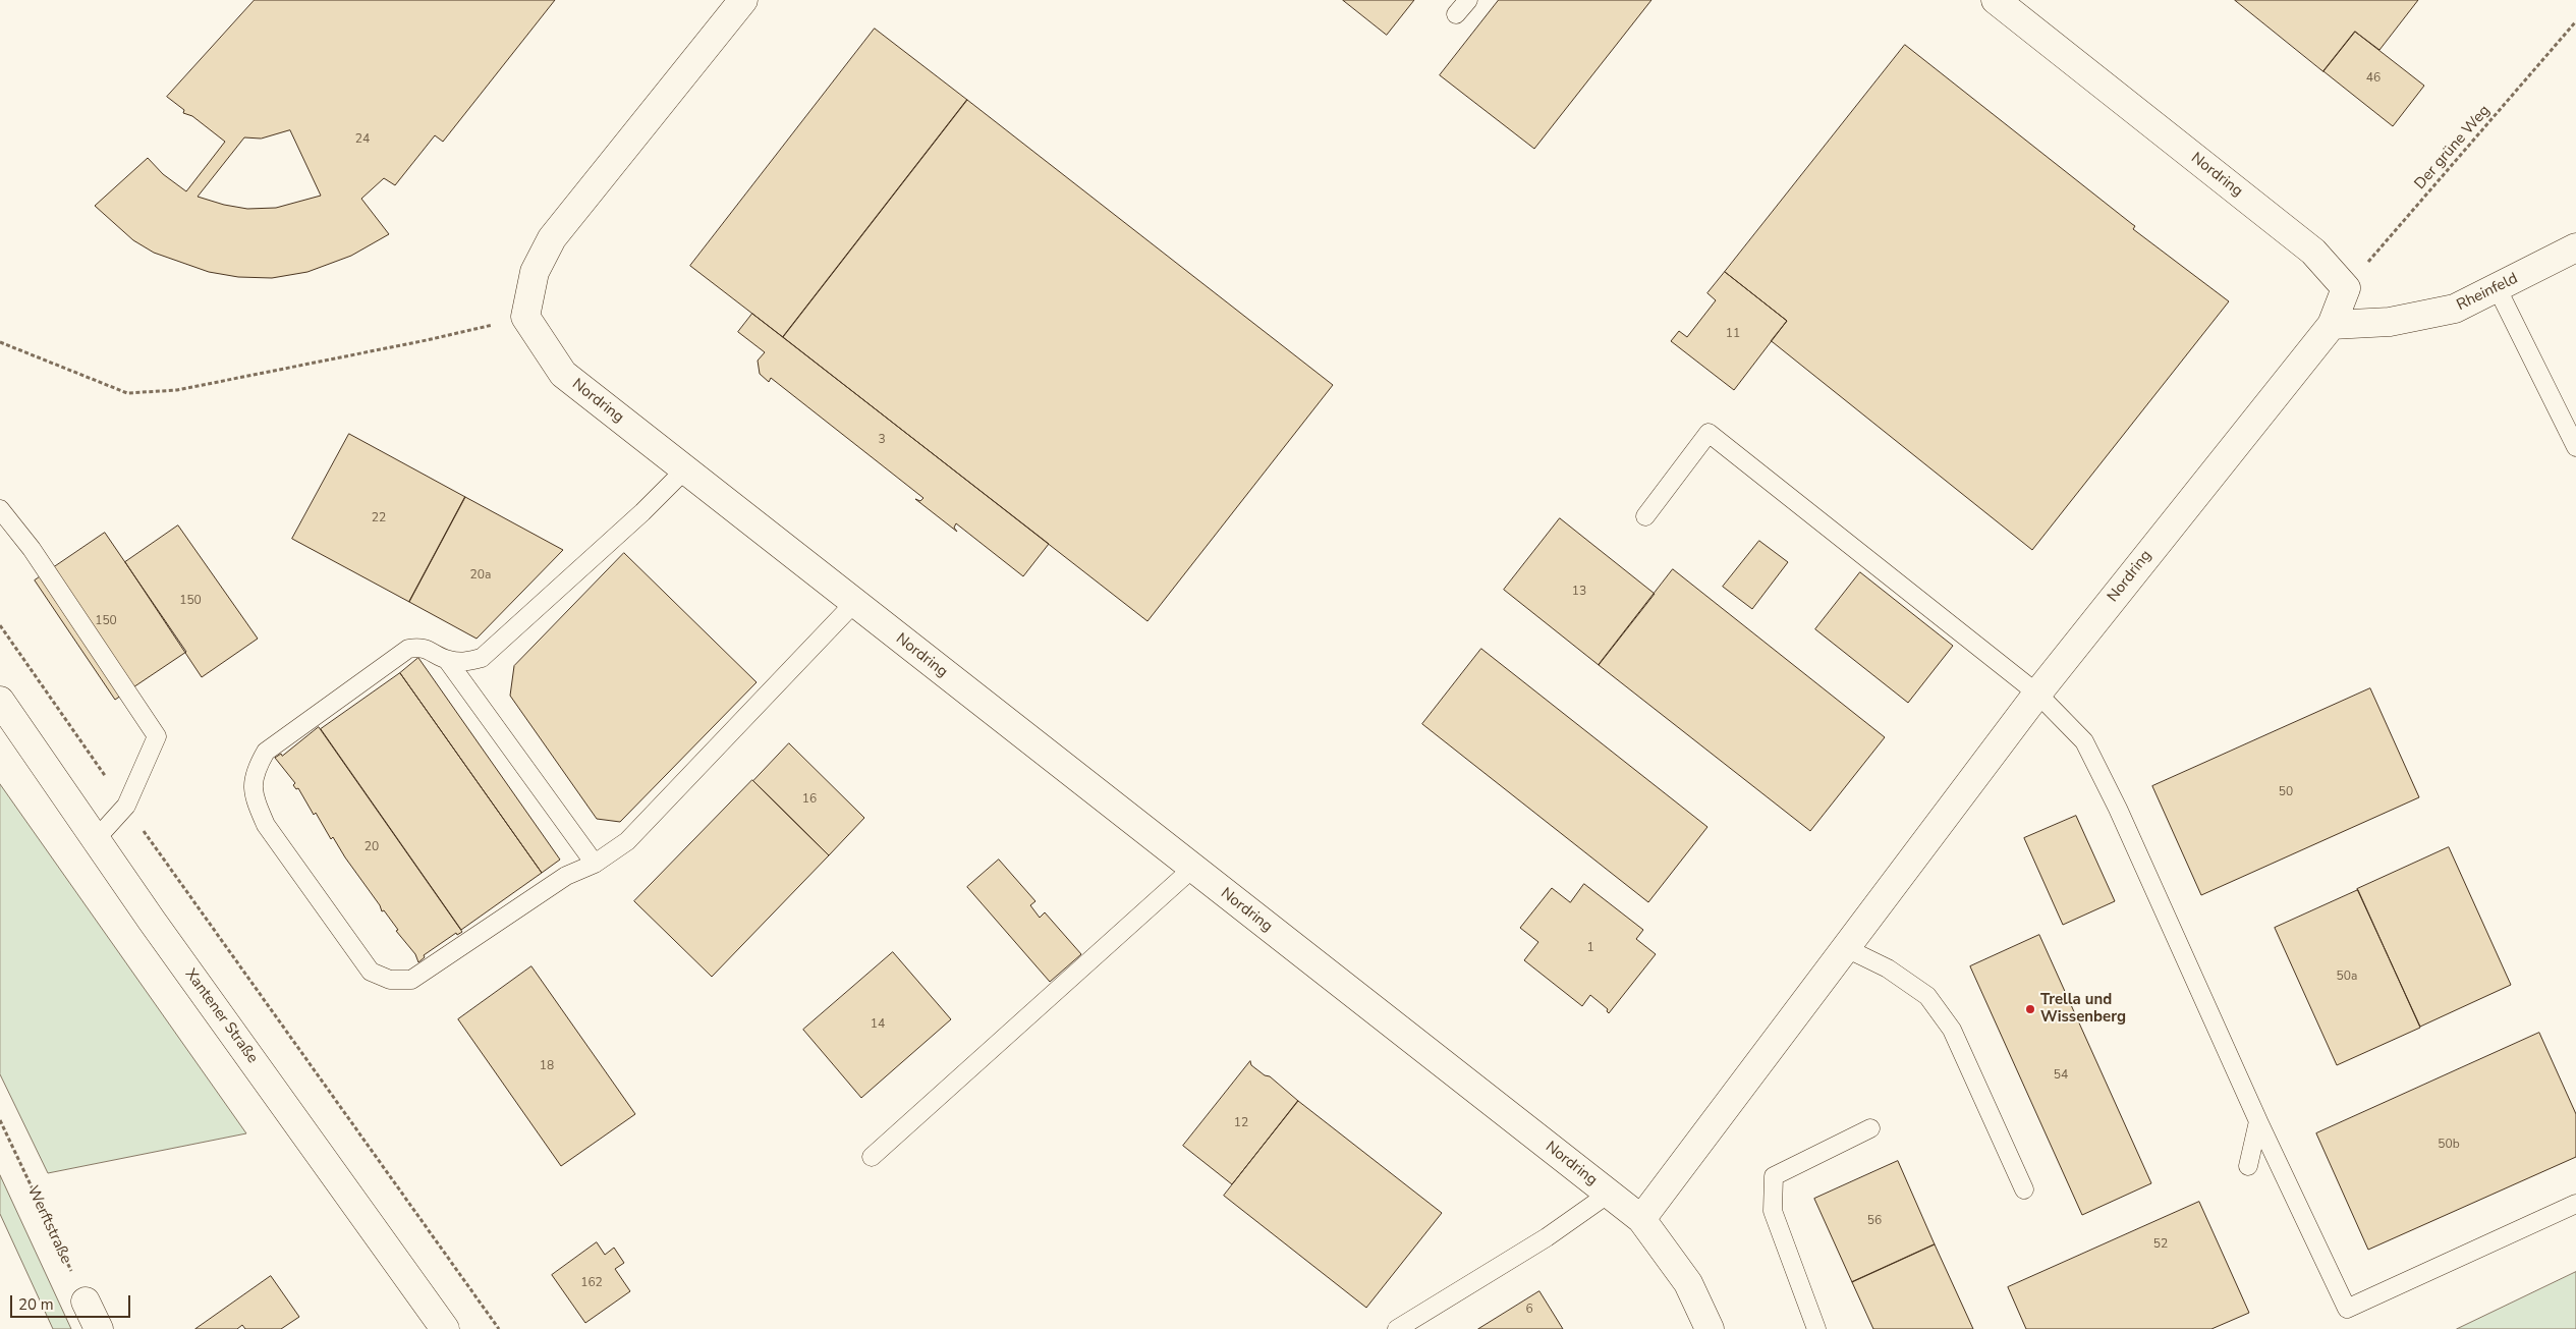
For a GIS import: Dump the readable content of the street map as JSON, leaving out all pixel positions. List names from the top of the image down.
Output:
{
  "streets": {
    "street": ["Nordring", "Rheinfeld", "Xantener Straße"],
    "path": ["Der grüne Weg", "Werftstraße"]
  },
  "crossings": [
    ["Der grüne Weg", "Nordring"],
    ["Nordring", "Rheinfeld"]
  ],
  "places": ["Trella und Wissenberg"],
  "house_numbers": [
    "46",
    "24",
    "11",
    "3",
    "22",
    "20a",
    "13",
    "150",
    "150",
    "50",
    "16",
    "20",
    "1",
    "50a",
    "14",
    "18",
    "54",
    "12",
    "50b",
    "56",
    "52",
    "162",
    "6"
  ],
  "scale_bar": "20 m"
}
